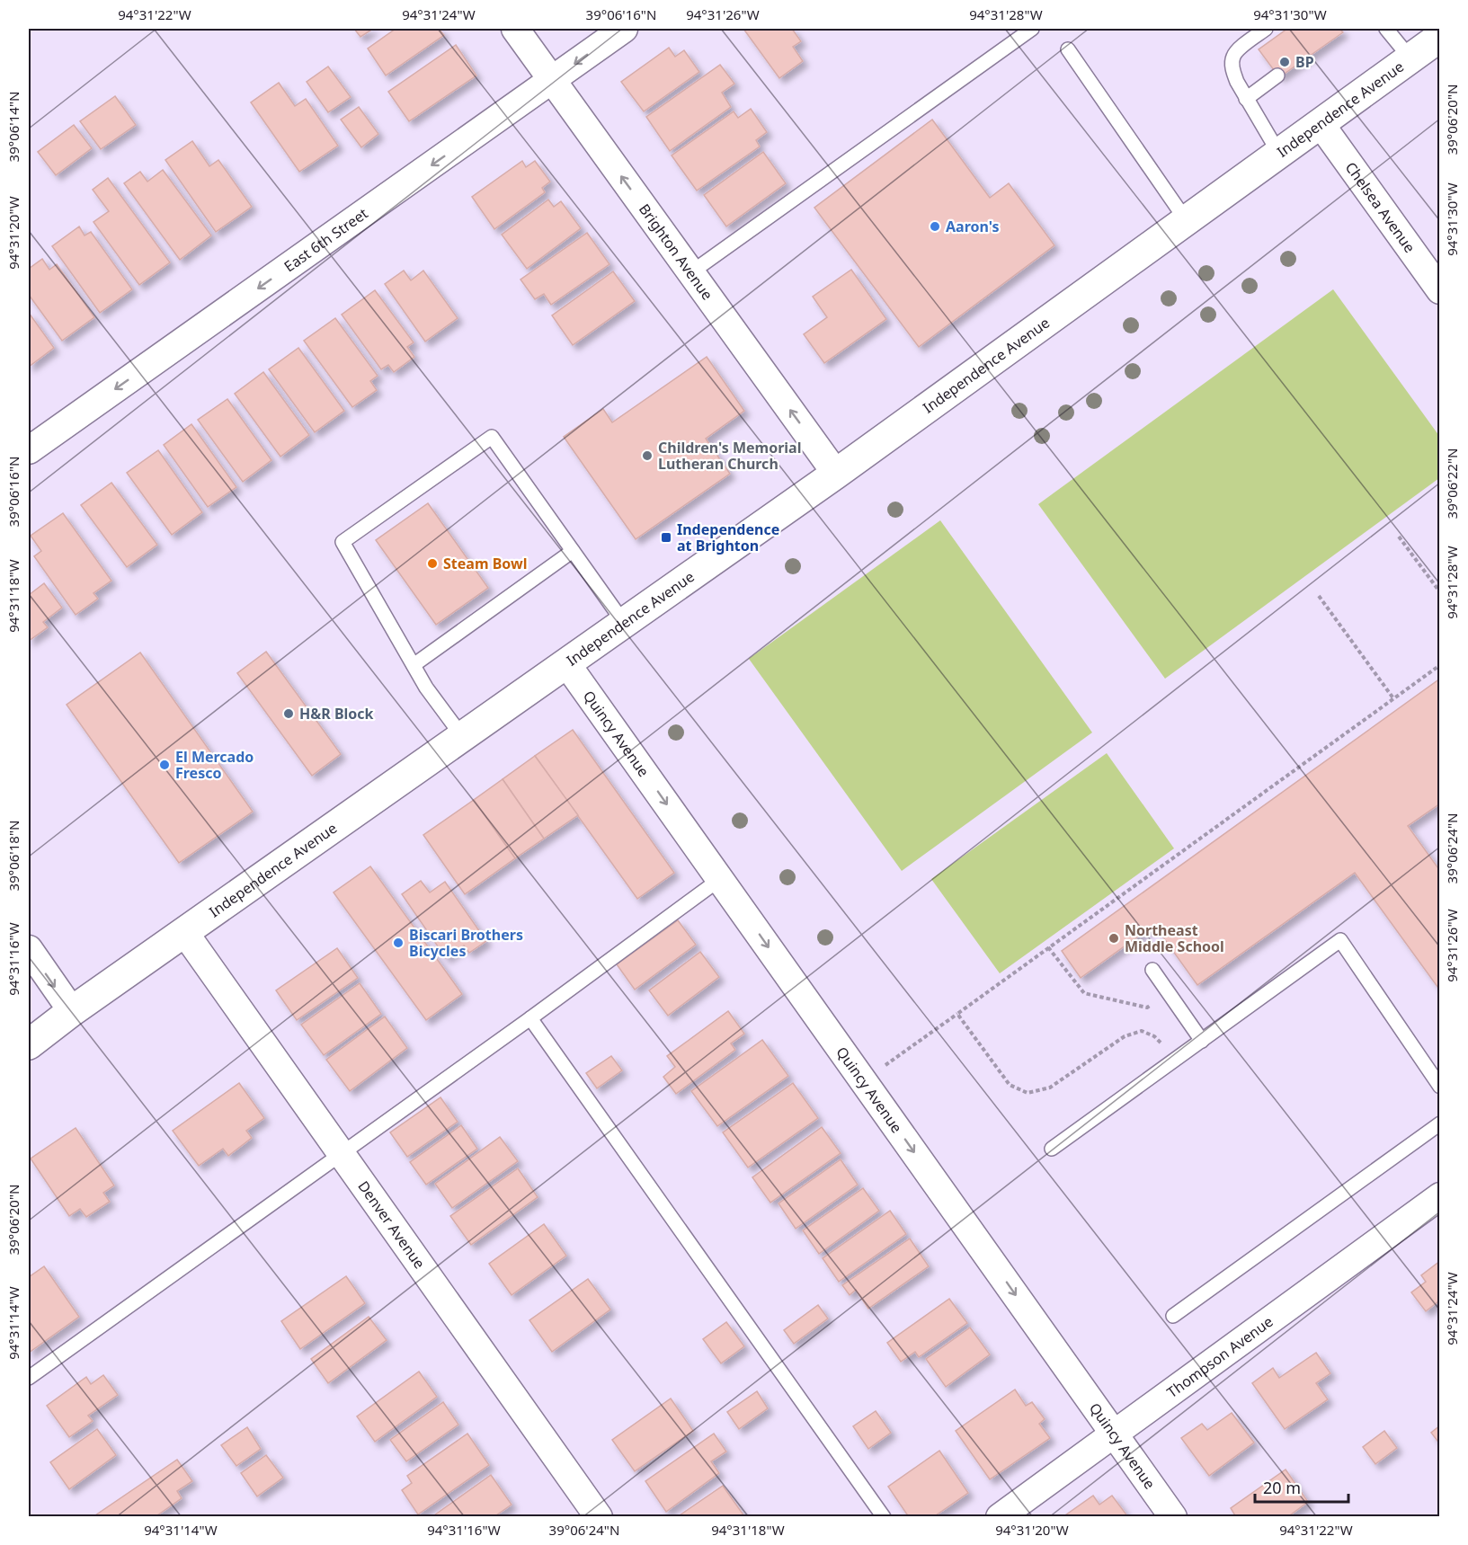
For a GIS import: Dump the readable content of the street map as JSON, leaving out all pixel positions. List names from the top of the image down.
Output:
{
  "streets": {
    "main road": ["Independence Avenue"],
    "street": [
      "Chelsea Avenue",
      "East 6th Street",
      "Brighton Avenue",
      "Quincy Avenue",
      "Denver Avenue",
      "Thompson Avenue"
    ]
  },
  "crossings": [
    ["Independence Avenue", "Chelsea Avenue"],
    ["Independence Avenue", "Brighton Avenue"],
    ["Independence Avenue", "Quincy Avenue"],
    ["Independence Avenue", "Denver Avenue"],
    ["East 6th Street", "Brighton Avenue"],
    ["Quincy Avenue", "Thompson Avenue"]
  ],
  "one_way": ["East 6th Street", "Brighton Avenue", "Quincy Avenue"],
  "places": {
    "other": [
      "BP",
      "Aaron's",
      "Children's Memorial Lutheran Church",
      "Steam Bowl",
      "H&R Block",
      "El Mercado Fresco",
      "Northeast Middle School",
      "Biscari Brothers Bicycles"
    ],
    "transit": ["Independence at Brighton"]
  },
  "scale_bar": "20 m",
  "coordinates": [
    "94°31'22\"W",
    "94°31'24\"W",
    "39°06'16\"N",
    "94°31'26\"W",
    "94°31'28\"W",
    "94°31'30\"W",
    "39°06'20\"N",
    "39°06'14\"N",
    "94°31'20\"W",
    "39°06'22\"N",
    "94°31'18\"W",
    "39°06'24\"N",
    "39°06'18\"N",
    "94°31'16\"W",
    "94°31'14\"W"
  ]
}
